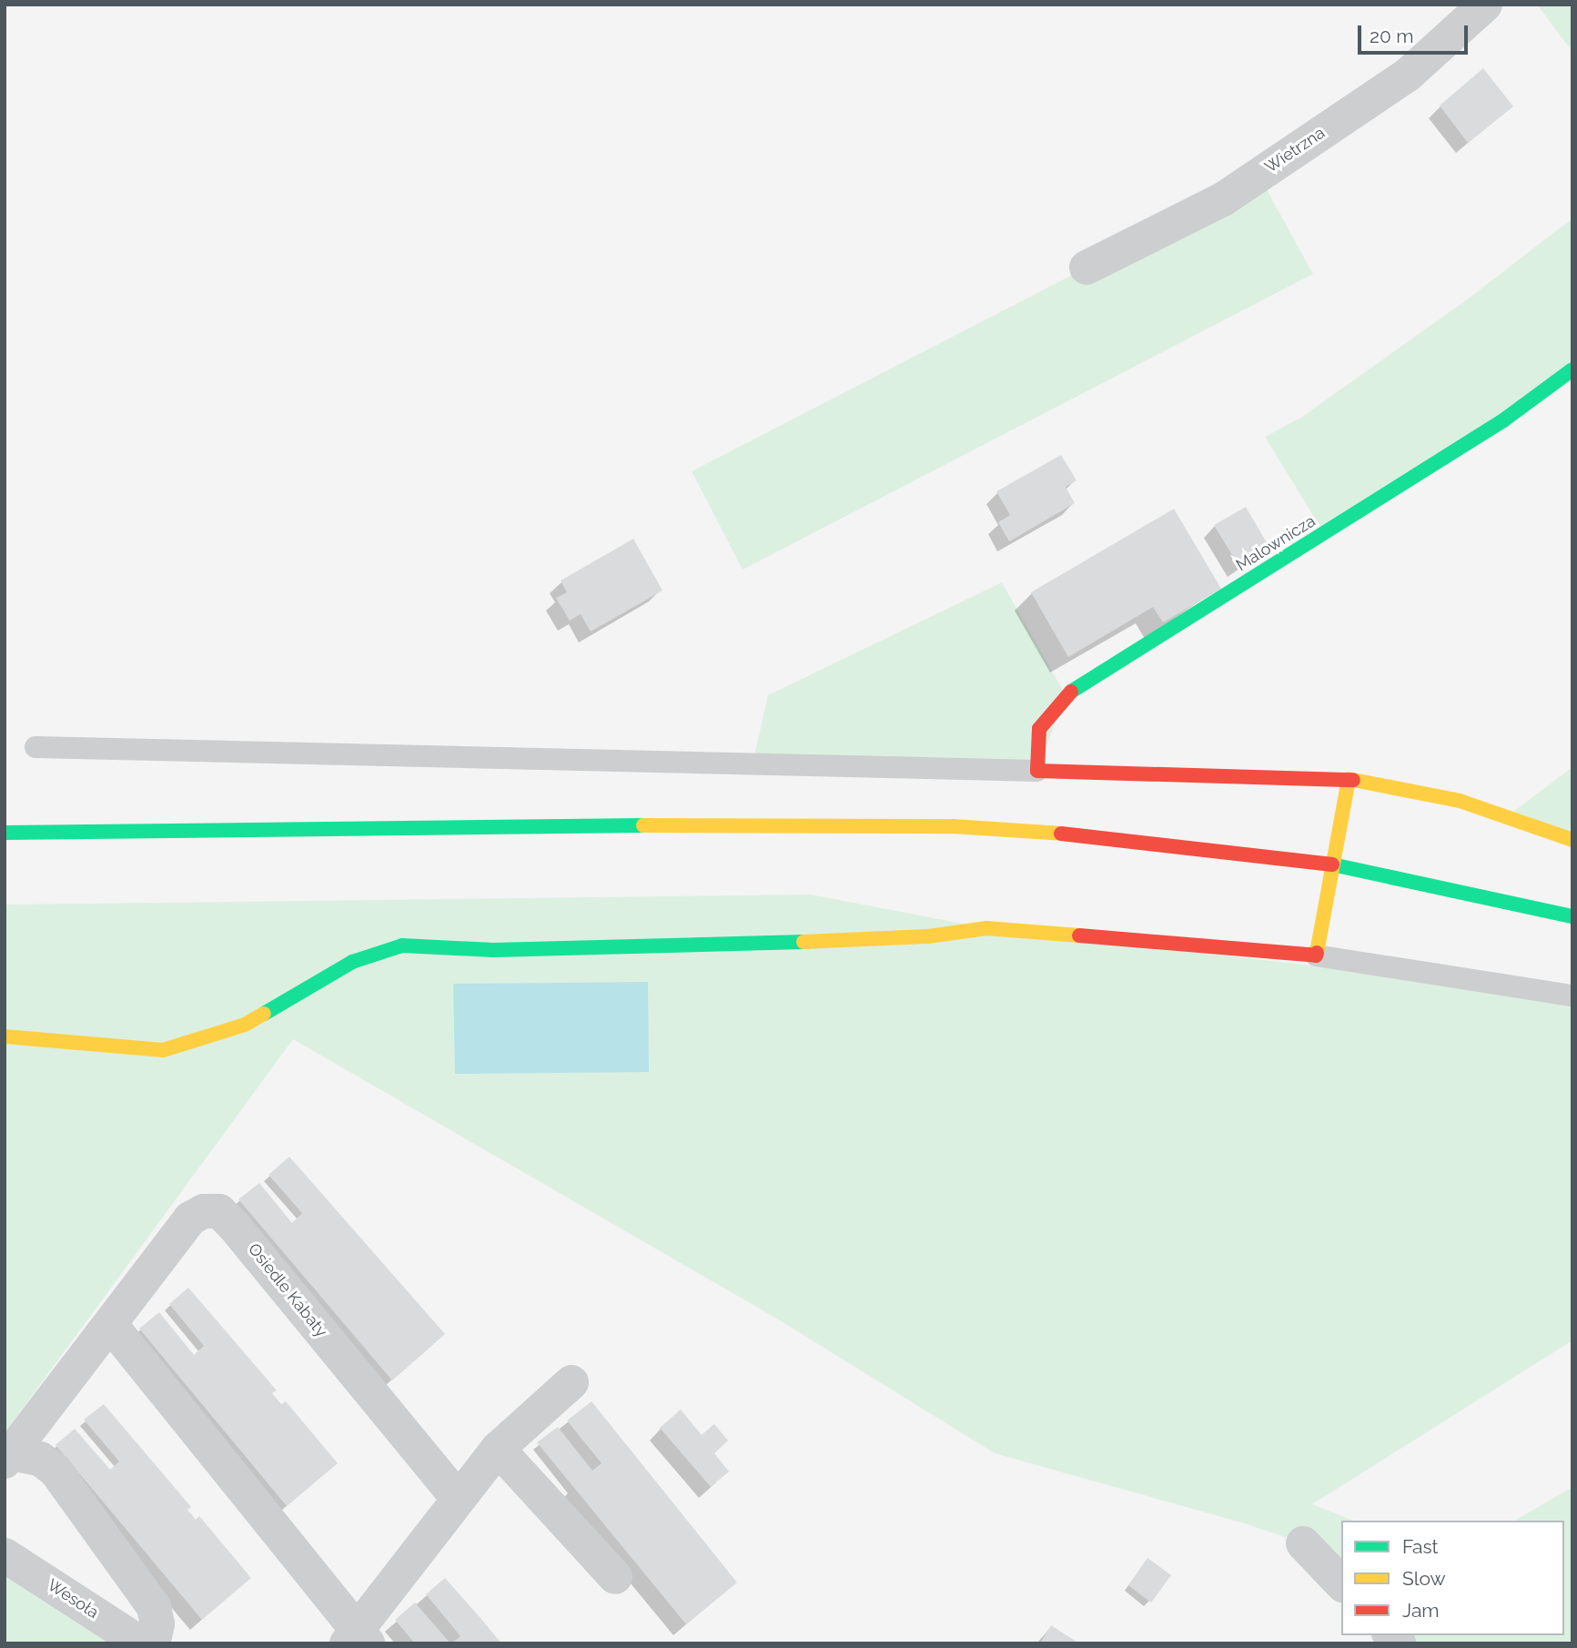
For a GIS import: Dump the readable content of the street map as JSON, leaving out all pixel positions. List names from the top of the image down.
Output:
{
  "streets": {
    "main road": ["Malownicza"],
    "street": ["Wietrzna", "Osiedle Kabaty", "Wesoła"]
  },
  "legend": ["Fast", "Slow", "Jam"],
  "scale_bar": "20 m"
}
